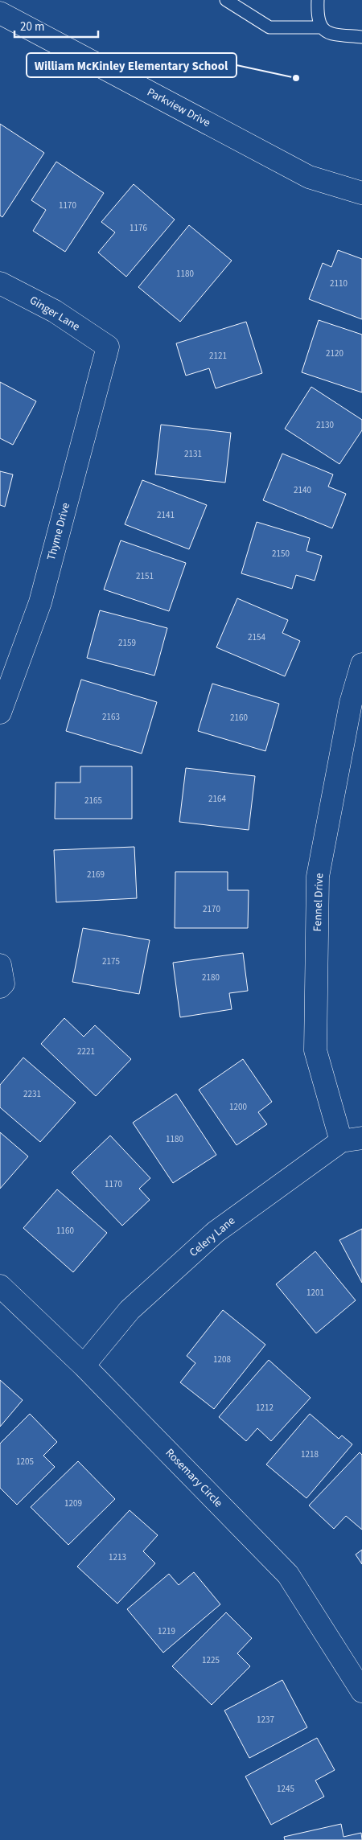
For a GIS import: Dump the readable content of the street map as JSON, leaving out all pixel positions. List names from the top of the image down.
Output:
{
  "streets": {
    "street": [
      "Parkview Drive",
      "Ginger Lane",
      "Thyme Drive",
      "Fennel Drive",
      "Celery Lane",
      "Rosemary Circle"
    ]
  },
  "crossings": [
    ["Ginger Lane", "Thyme Drive"],
    ["Fennel Drive", "Celery Lane"],
    ["Celery Lane", "Rosemary Circle"]
  ],
  "places": ["William McKinley Elementary School"],
  "house_numbers": [
    "1170",
    "1176",
    "1180",
    "2110",
    "2120",
    "2121",
    "2130",
    "2131",
    "2140",
    "2141",
    "2150",
    "2151",
    "2154",
    "2159",
    "2163",
    "2160",
    "2164",
    "2165",
    "2169",
    "2170",
    "2175",
    "2180",
    "2221",
    "2231",
    "1200",
    "1180",
    "1170",
    "1160",
    "1201",
    "1208",
    "1212",
    "1218",
    "1205",
    "1209",
    "1213",
    "1219",
    "1225",
    "1237",
    "1245"
  ],
  "scale_bar": "20 m"
}
